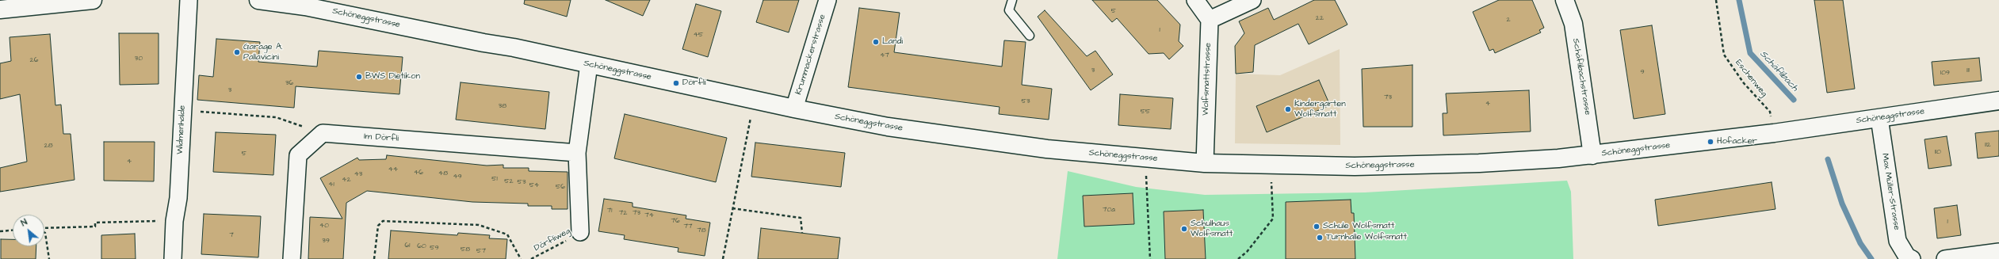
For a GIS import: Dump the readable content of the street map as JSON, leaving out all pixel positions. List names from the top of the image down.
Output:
{
  "streets": {
    "street": [
      "Schöneggstrasse",
      "Krummackerstrasse",
      "Schäflibachstrasse",
      "Wolfsmattstrasse",
      "Widmenhalde",
      "Im Dörfli",
      "Max Müller-Strasse"
    ],
    "path": ["Eschenweg", "Dörfliweg"]
  },
  "crossings": [
    ["Schöneggstrasse", "Krummackerstrasse"],
    ["Schöneggstrasse", "Schäflibachstrasse"],
    ["Schöneggstrasse", "Eschenweg"],
    ["Schöneggstrasse", "Wolfsmattstrasse"],
    ["Schöneggstrasse", "Max Müller-Strasse"]
  ],
  "water": ["Schäflibach"],
  "places": [
    "Landi",
    "Garage A. Pallavicini",
    "BWS Dietikon",
    "Dörfli",
    "Kindergarten Wolfsmatt",
    "Hofacker",
    "Schule Wolfsmatt",
    "Schulhaus Wolfsmatt",
    "Turnhalle Wolfsmatt"
  ],
  "house_numbers": [
    "5",
    "22",
    "2",
    "1",
    "45",
    "47",
    "30",
    "26",
    "3",
    "111",
    "9",
    "109",
    "36",
    "3",
    "73",
    "53",
    "4",
    "38",
    "55",
    "112",
    "28",
    "110",
    "5",
    "4",
    "44",
    "46",
    "48",
    "43",
    "49",
    "51",
    "42",
    "52",
    "53",
    "41",
    "54",
    "56",
    "70a",
    "71",
    "72",
    "73",
    "74",
    "76",
    "1",
    "40",
    "77",
    "78",
    "7",
    "39",
    "61",
    "60",
    "59",
    "58",
    "57"
  ],
  "north": "top left"
}
